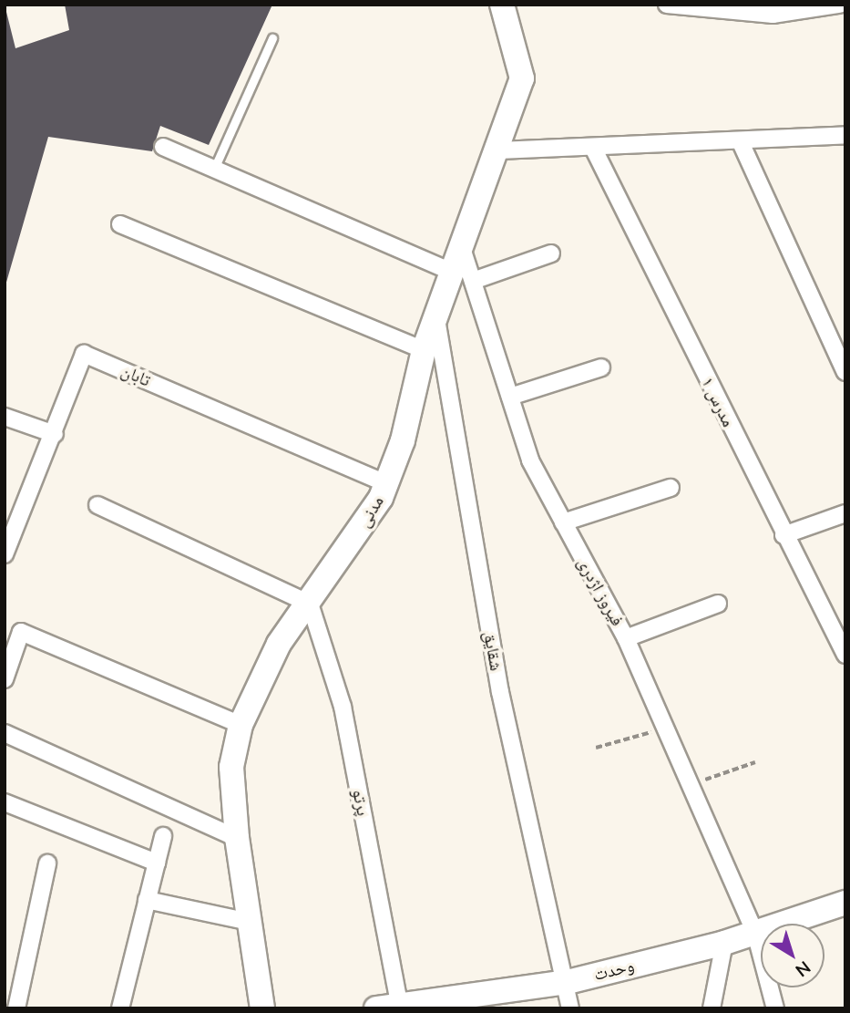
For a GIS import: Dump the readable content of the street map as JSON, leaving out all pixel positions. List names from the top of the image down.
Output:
{
  "streets": {
    "street": [
      "تابان",
      "مدرس ۱",
      "مدنی",
      "فیروز اژدری",
      "شقایق",
      "پرتو",
      "وحدت"
    ]
  },
  "crossings": [
    ["تابان", "مدنی"],
    ["مدنی", "فیروز اژدری"],
    ["مدنی", "شقایق"],
    ["مدنی", "پرتو"],
    ["فیروز اژدری", "وحدت"],
    ["شقایق", "وحدت"],
    ["پرتو", "وحدت"]
  ],
  "north": "bottom right"
}
